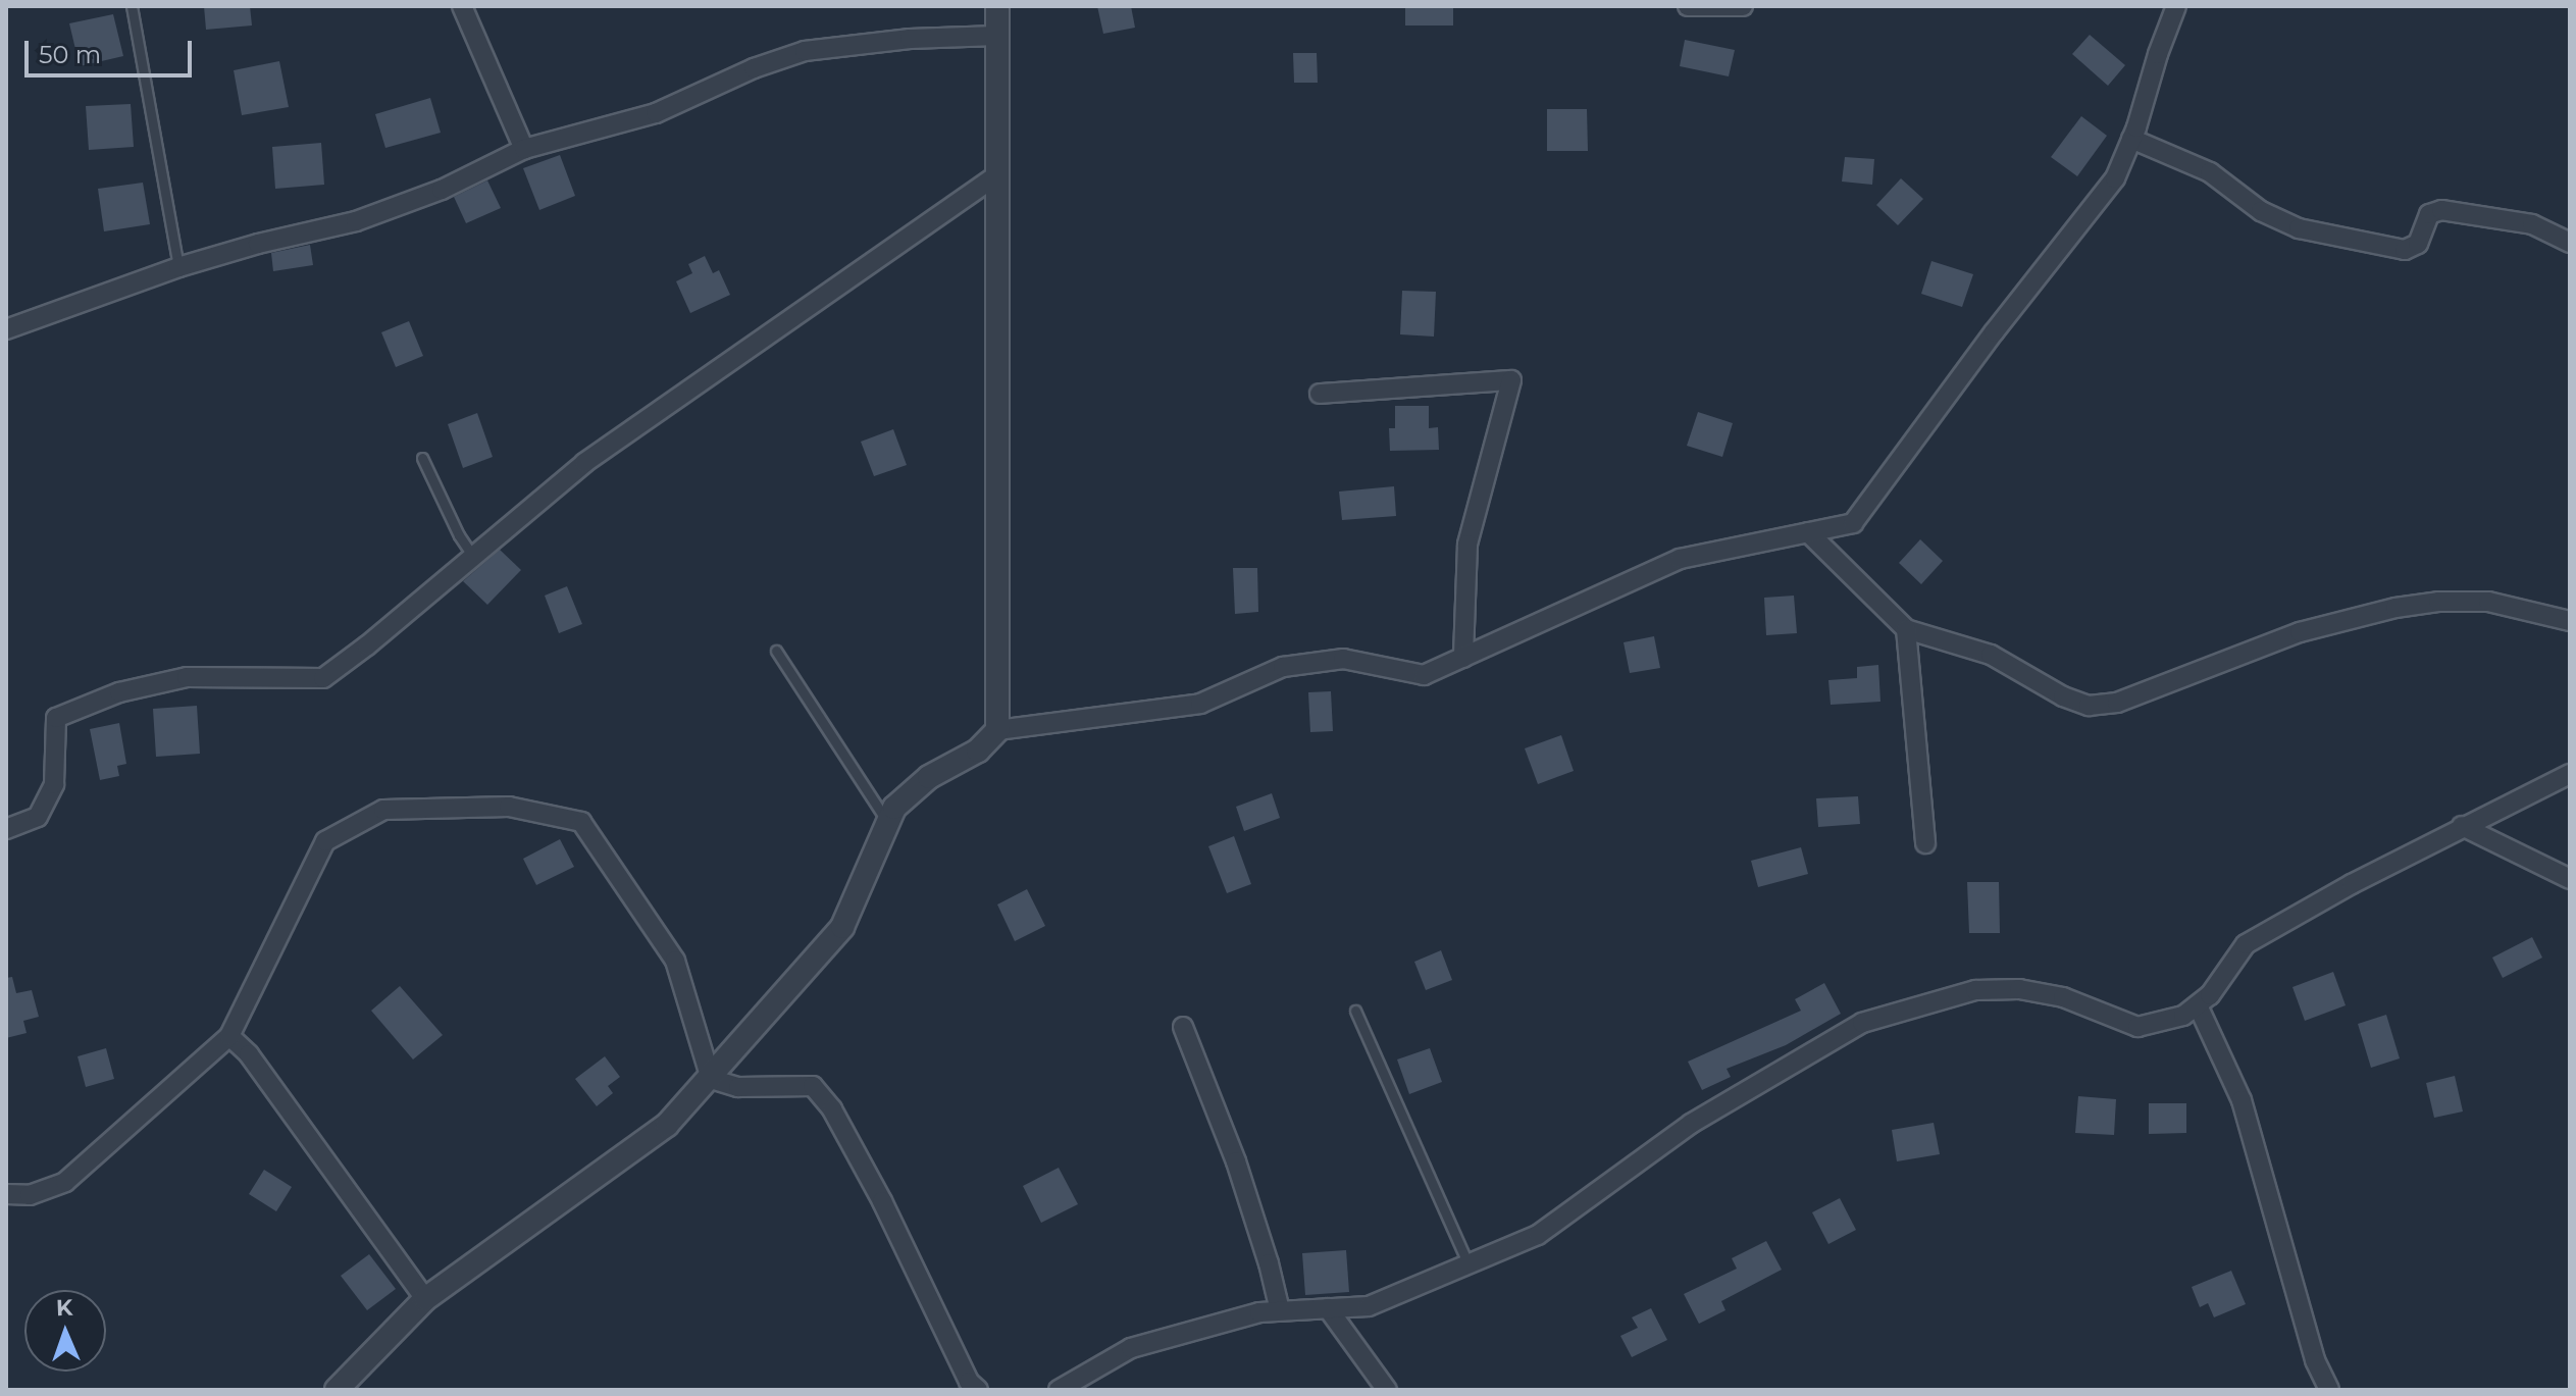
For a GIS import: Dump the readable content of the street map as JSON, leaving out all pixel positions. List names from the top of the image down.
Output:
{
  "scale_bar": "50 m",
  "north": "top"
}
